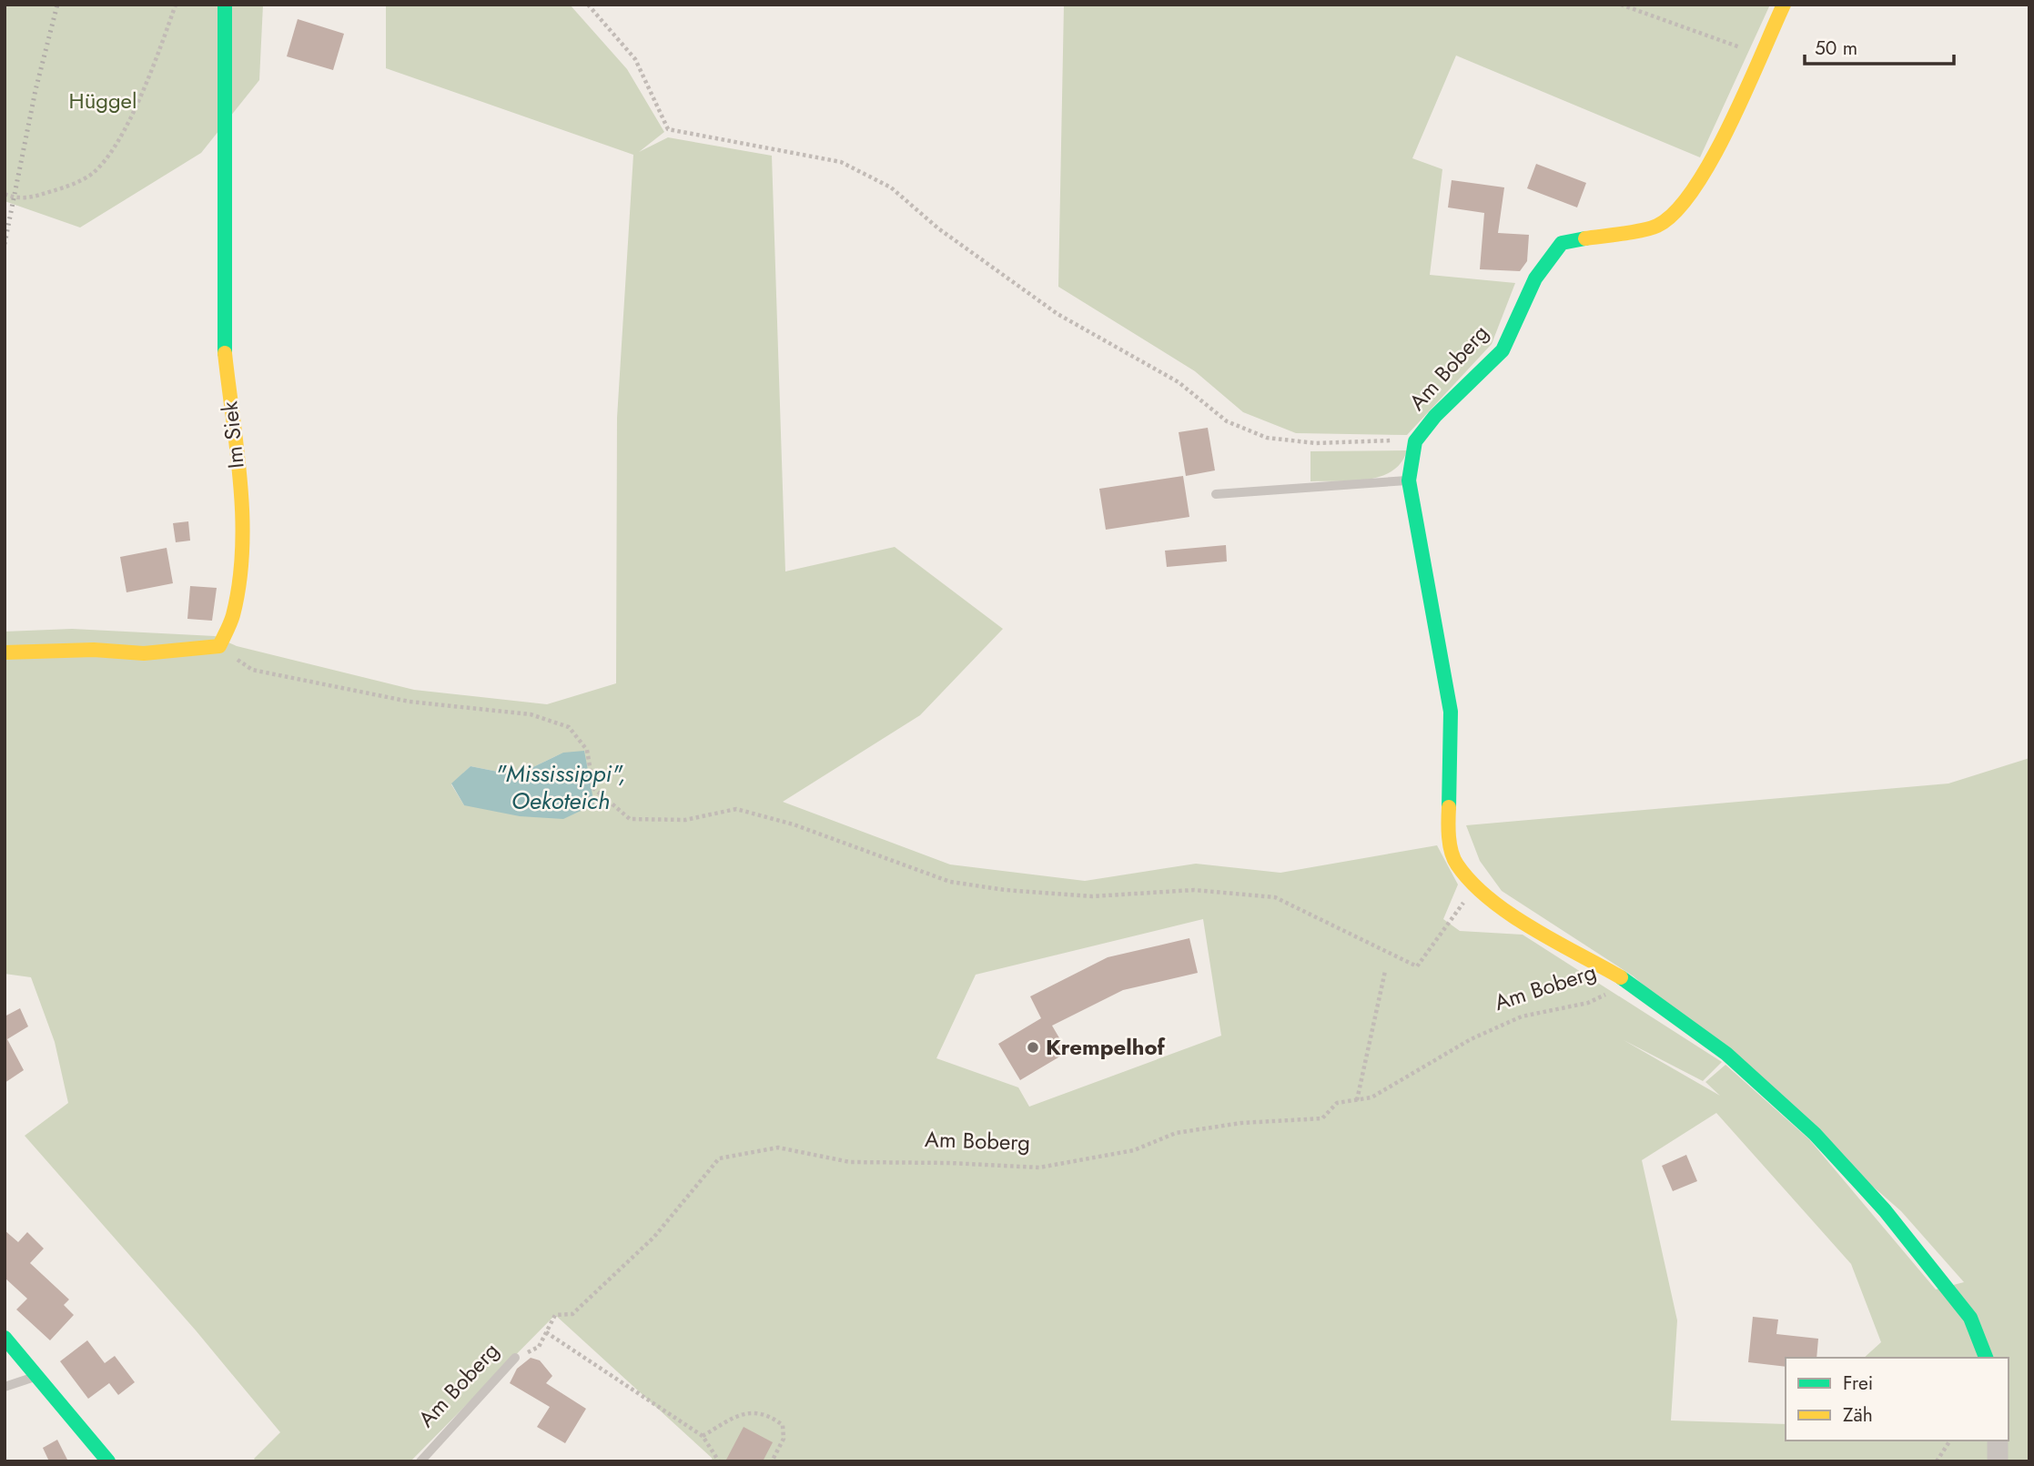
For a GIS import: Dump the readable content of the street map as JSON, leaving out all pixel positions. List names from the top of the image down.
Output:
{
  "streets": {
    "street": ["Am Boberg", "Im Siek"]
  },
  "water": ["\"Mississippi\", Oekoteich"],
  "parks": ["Hüggel"],
  "places": ["Krempelhof"],
  "legend": ["Frei", "Zäh"],
  "scale_bar": "50 m"
}
